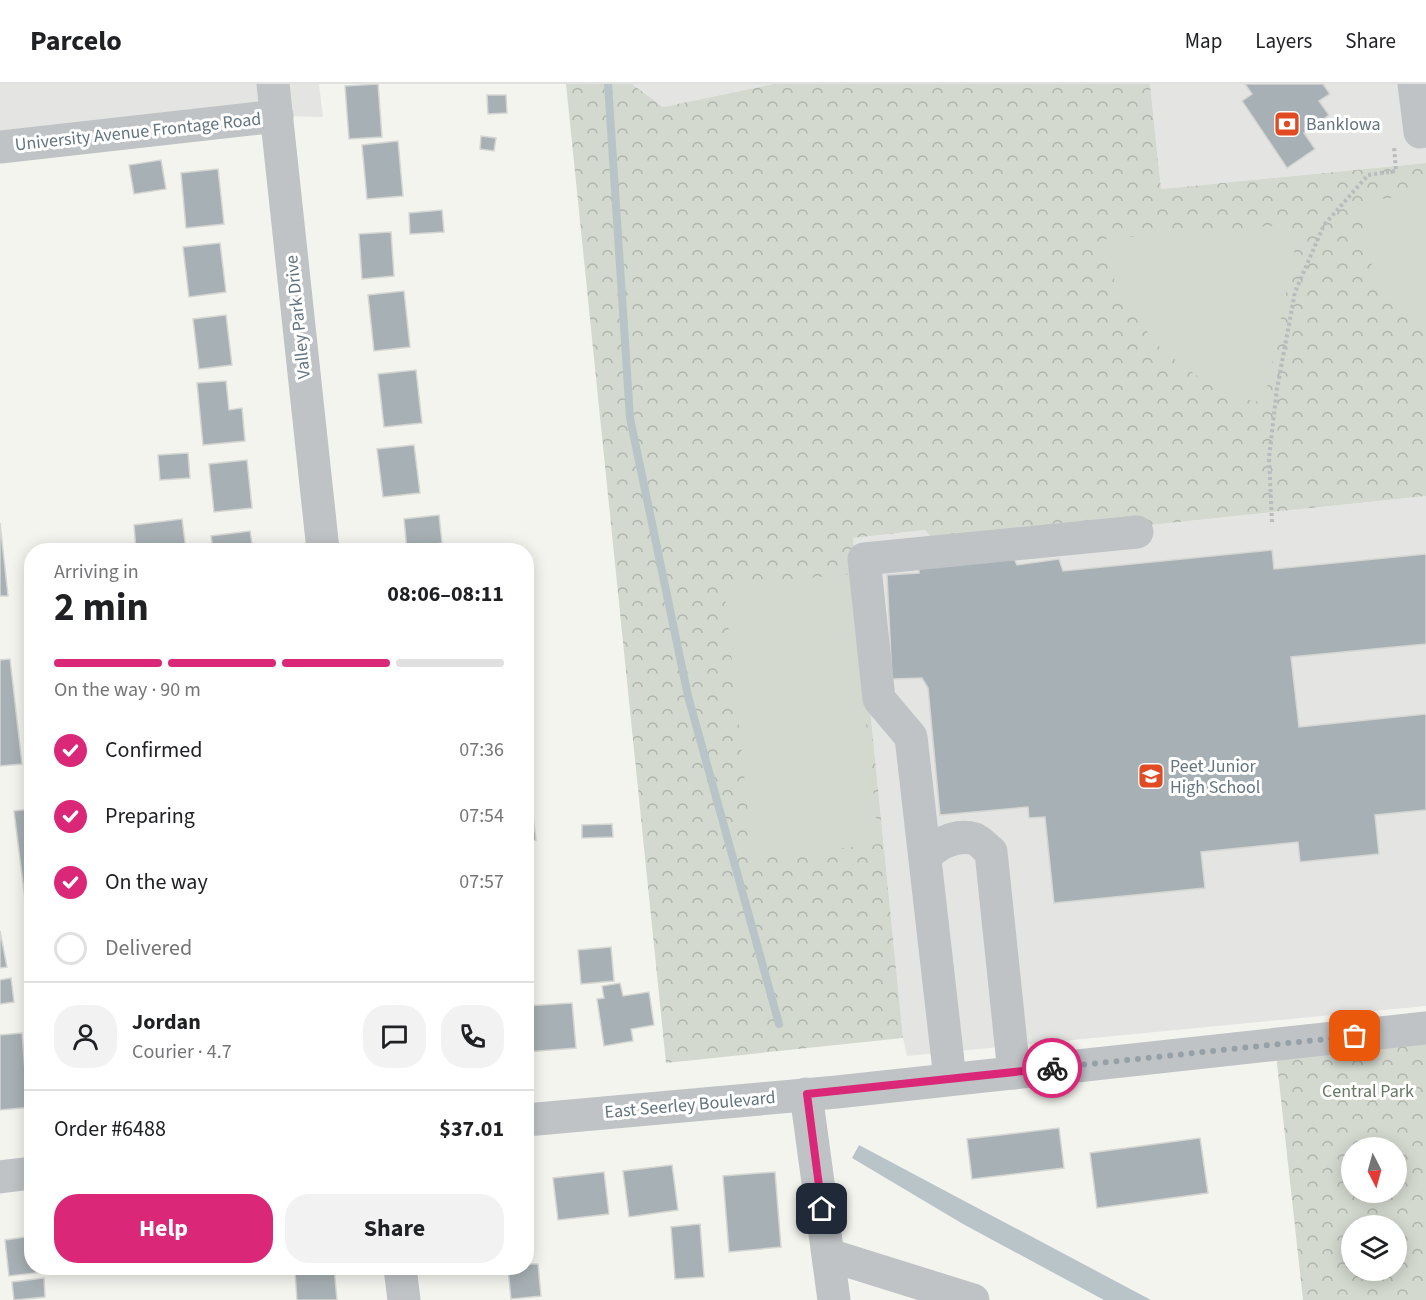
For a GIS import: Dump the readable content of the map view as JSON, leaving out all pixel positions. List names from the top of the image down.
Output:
{
  "streets": {
    "street": ["University Avenue Frontage Road", "Valley Park Drive", "East Seerley Boulevard"]
  },
  "crossings": [
    ["University Avenue Frontage Road", "Valley Park Drive"]
  ],
  "parks": ["Central Park"],
  "places": {
    "bank": ["BankIowa"],
    "school or university": ["Peet Junior High School"]
  },
  "north": "bottom",
  "page": {
    "header": "Parcelo",
    "nav": ["Map", "Layers", "Share"],
    "heading": ["2 min", "Arriving in", "08:06–08:11"],
    "panel": [
      "Jordan",
      "Courier · 4.7",
      "Order #6488",
      "$37.01"
    ],
    "bar": "On the way · 90 m",
    "list": [
      ["Confirmed", "07:36"],
      ["Preparing", "07:54"],
      ["On the way", "07:57"],
      "Delivered"
    ],
    "buttons": ["Help", "Share"]
  }
}
